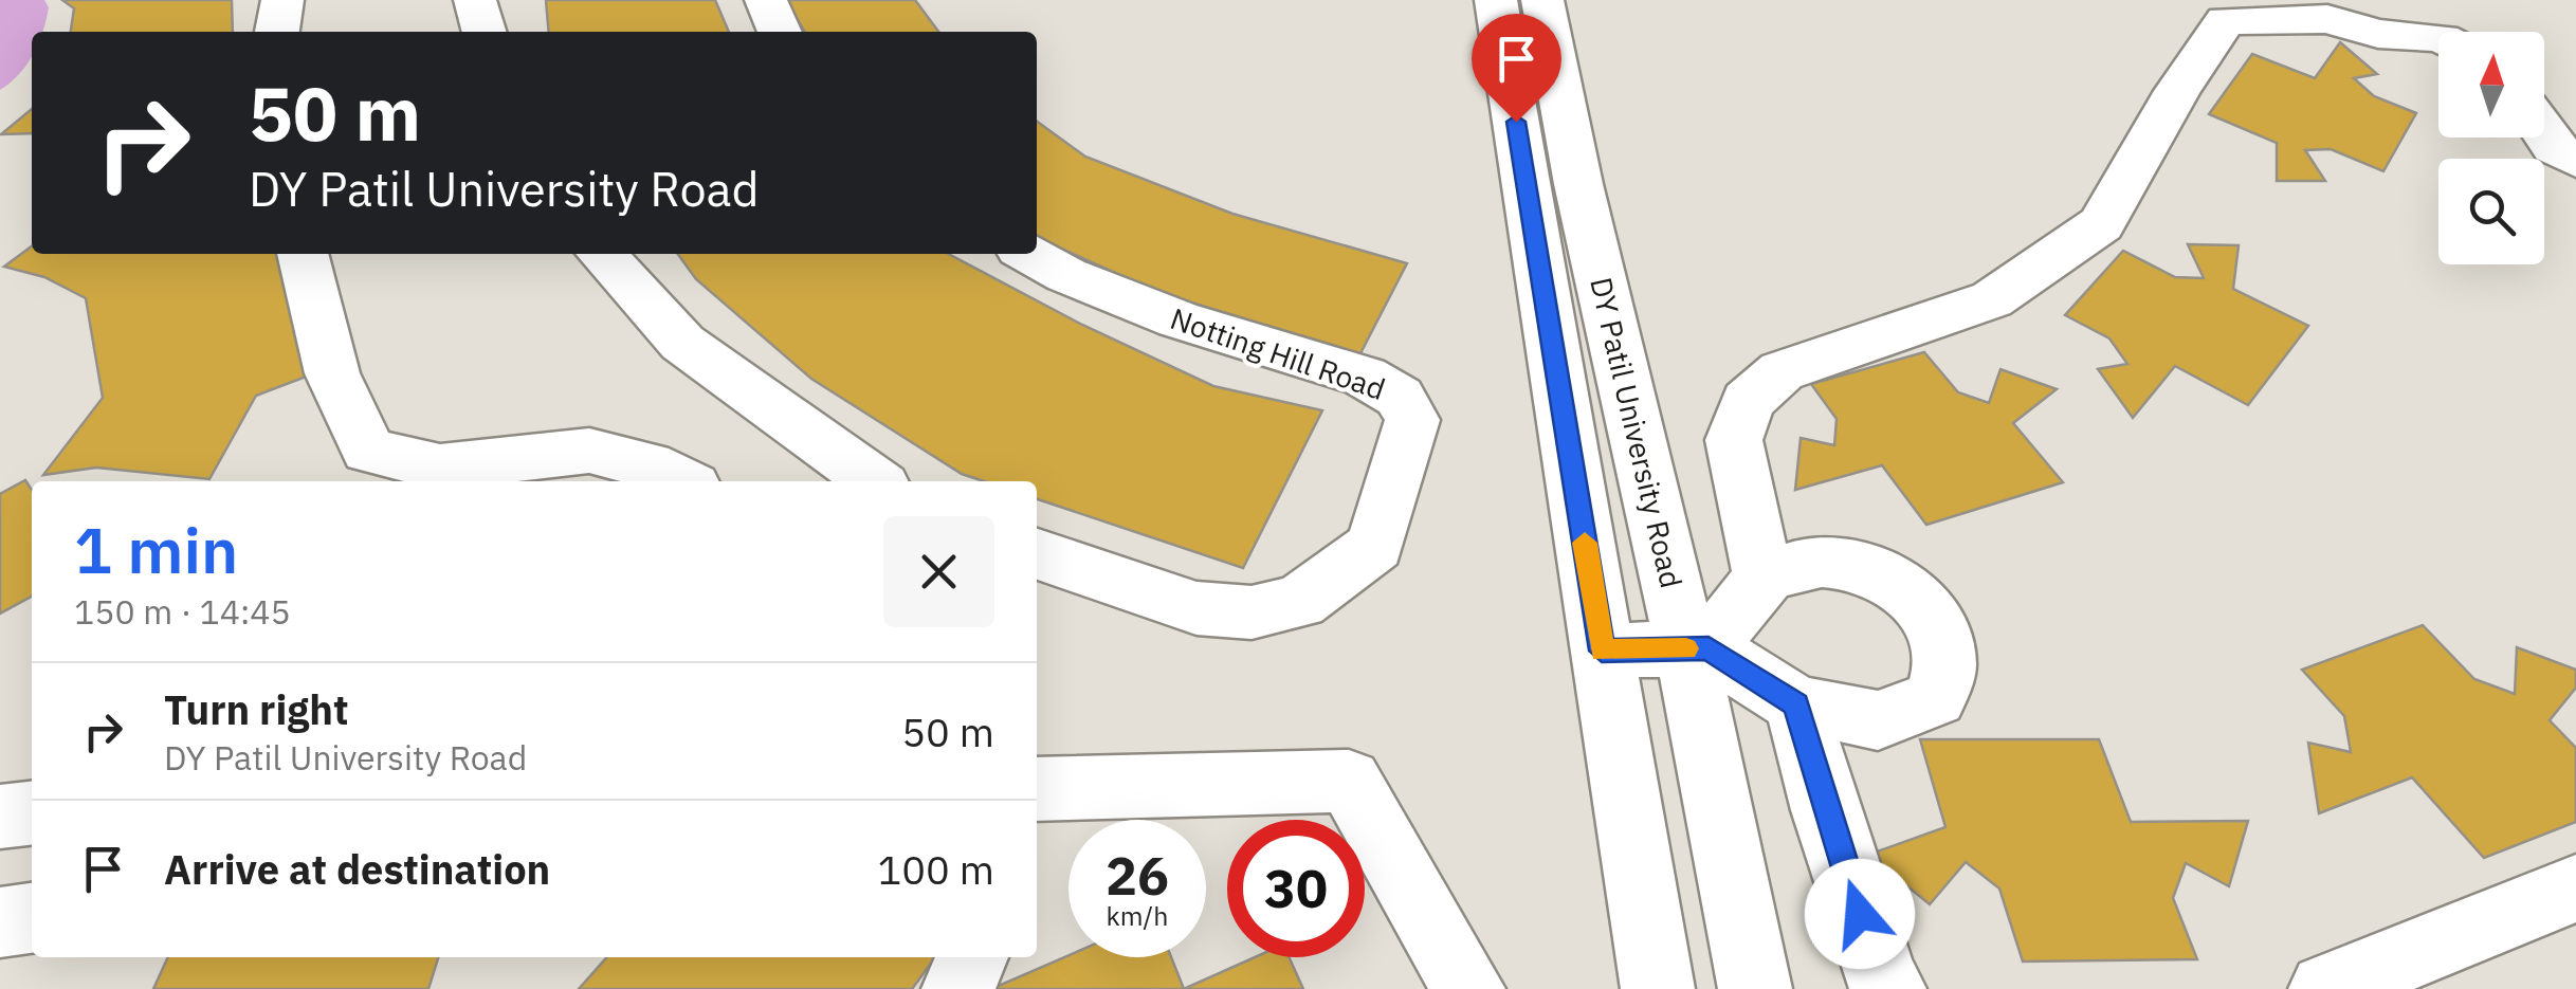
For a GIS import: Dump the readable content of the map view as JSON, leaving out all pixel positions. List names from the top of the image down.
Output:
{
  "streets": {
    "street": ["Notting Hill Road", "DY Patil University Road"]
  },
  "north": "top",
  "page": {
    "turn": ["50 m", "DY Patil University Road"],
    "heading": ["1 min", "150 m · 14:45"],
    "list": [
      {
        "name": "Turn right",
        "note": "DY Patil University Road",
        "value": "50 m"
      },
      {
        "name": "Arrive at destination",
        "value": "100 m"
      }
    ],
    "speed": "26 km/h",
    "limit": "30"
  }
}
